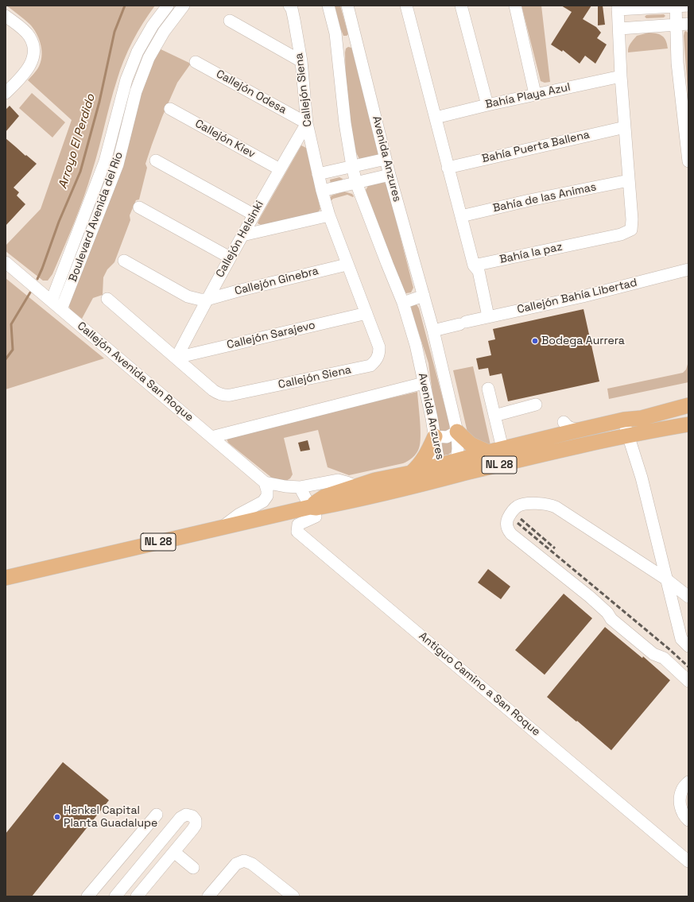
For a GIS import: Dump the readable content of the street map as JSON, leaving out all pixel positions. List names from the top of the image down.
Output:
{
  "streets": {
    "main road": ["NL 28"],
    "street": [
      "Callejón Siena",
      "Callejón Odesa",
      "Bahía Playa Azul",
      "Callejón Kiev",
      "Bahía Puerta Ballena",
      "Avenida Anzures",
      "Bahía de las Animas",
      "Boulevard Avenida del Río",
      "Callejón Helsinki",
      "Bahía la paz",
      "Callejón Ginebra",
      "Callejón Bahía Libertad",
      "Callejón Sarajevo",
      "Callejón Avenida San Roque",
      "Antiguo Camino a San Roque"
    ]
  },
  "crossings": [
    ["Callejón Siena", "Callejón Odesa"],
    ["Callejón Siena", "Callejón Helsinki"],
    ["Callejón Siena", "Callejón Ginebra"],
    ["Callejón Siena", "Callejón Sarajevo"],
    ["Callejón Odesa", "Callejón Helsinki"],
    ["Bahía Playa Azul", "Bahía la paz"],
    ["Callejón Kiev", "Callejón Helsinki"],
    ["Bahía Puerta Ballena", "Bahía la paz"],
    ["Avenida Anzures", "Callejón Bahía Libertad"],
    ["Avenida Anzures", "NL 28"],
    ["Bahía de las Animas", "Bahía la paz"],
    ["Boulevard Avenida del Río", "Callejón Avenida San Roque"],
    ["Callejón Helsinki", "Callejón Ginebra"],
    ["Callejón Helsinki", "Callejón Sarajevo"],
    ["NL 28", "Antiguo Camino a San Roque"]
  ],
  "water": ["Arroyo El Perdido"],
  "places": ["Bodega Aurrera", "Henkel Capital Planta Guadalupe"]
}
